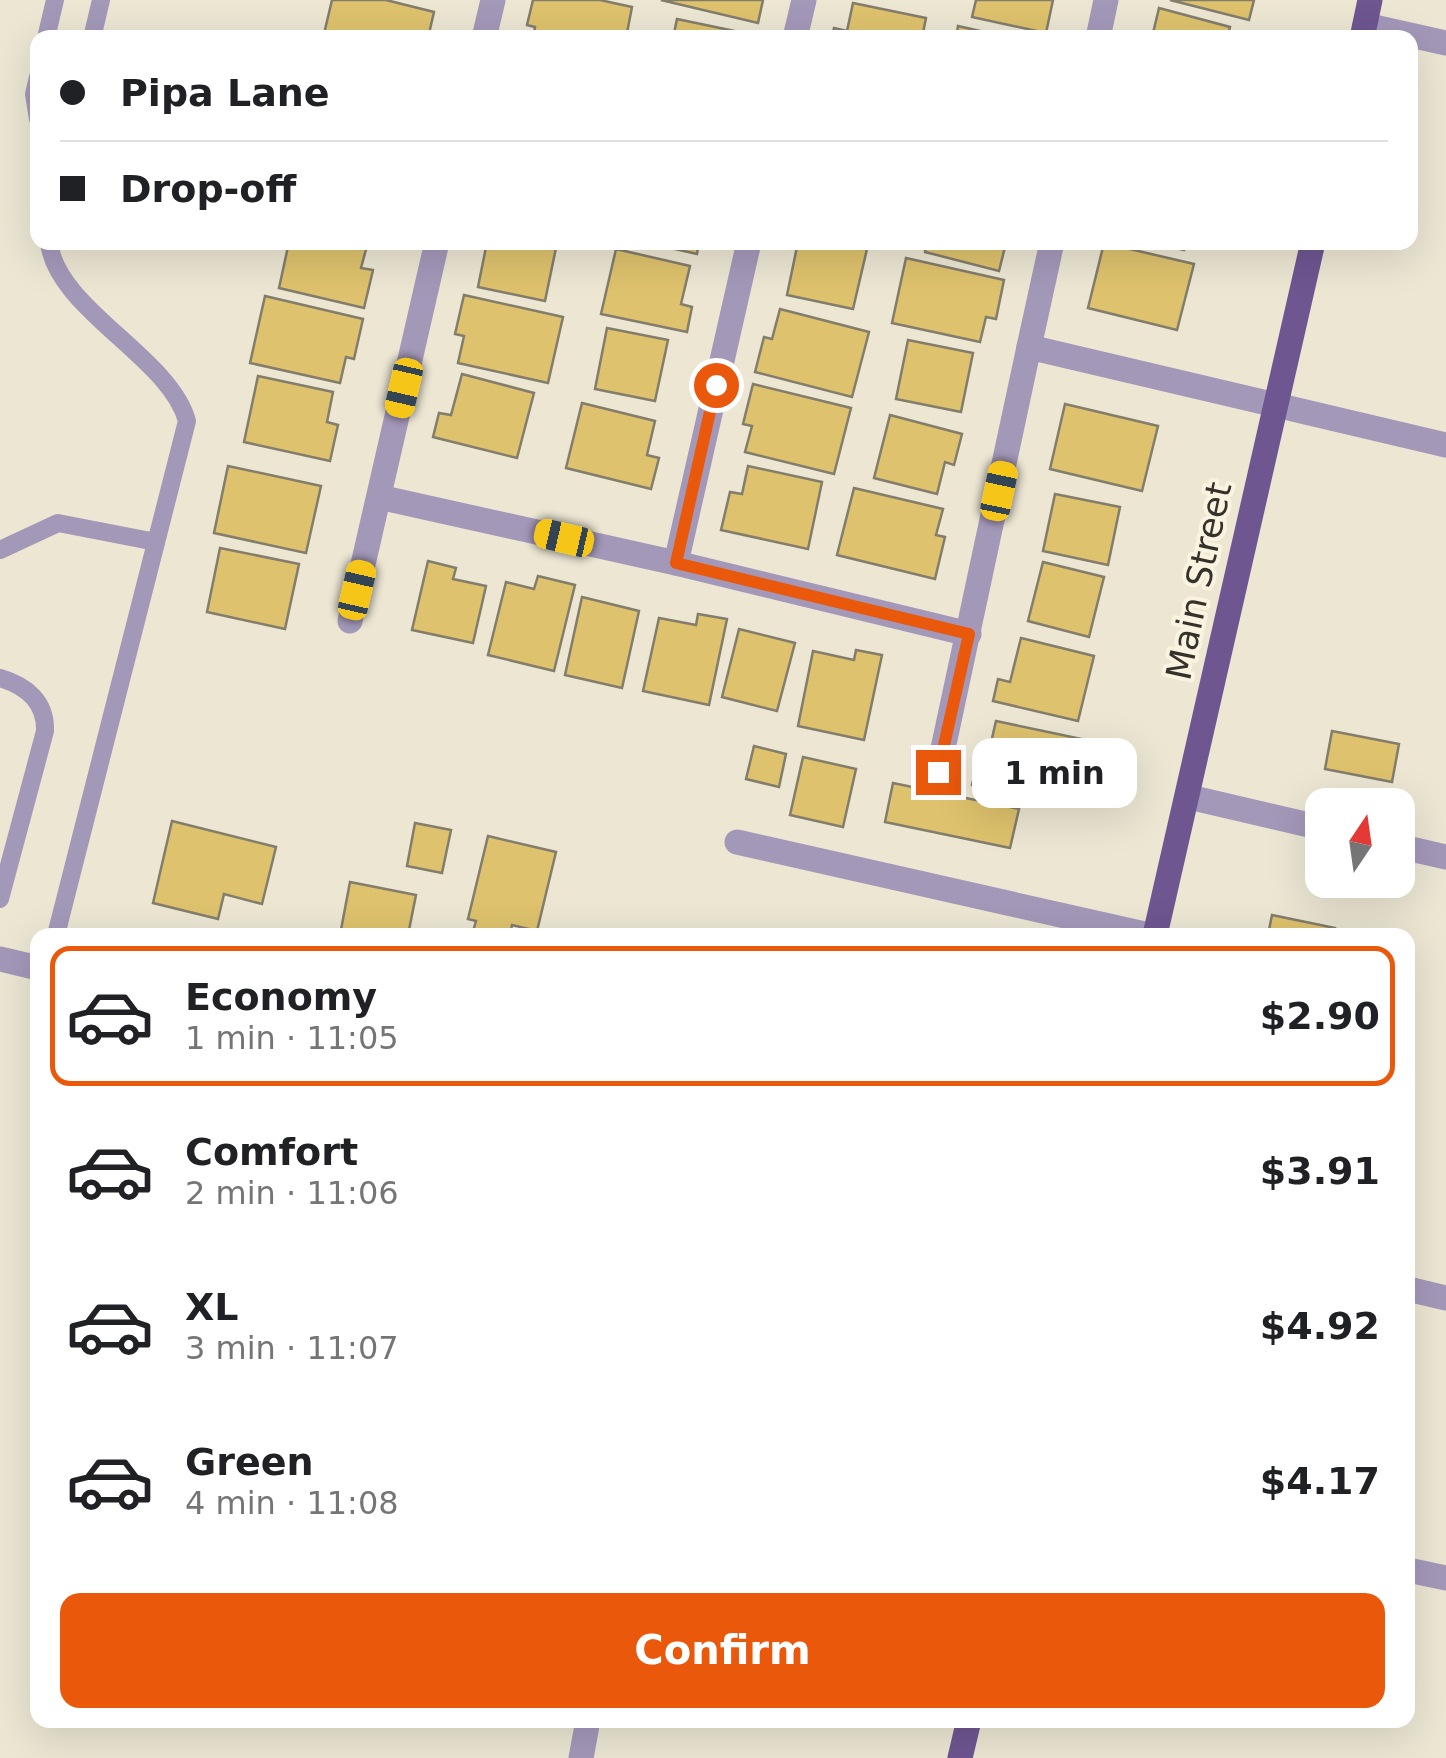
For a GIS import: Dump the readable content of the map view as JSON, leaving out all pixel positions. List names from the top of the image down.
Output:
{
  "streets": {
    "main road": ["Main Street"]
  },
  "north": "top",
  "page": {
    "banner": ["Pipa Lane", "Drop-off"],
    "bubble": "1 min",
    "list": [
      {
        "name": "Economy",
        "note": "1 min · 11:05",
        "value": "$2.90"
      },
      {
        "name": "Comfort",
        "note": "2 min · 11:06",
        "value": "$3.91"
      },
      {
        "name": "XL",
        "note": "3 min · 11:07",
        "value": "$4.92"
      },
      {
        "name": "Green",
        "note": "4 min · 11:08",
        "value": "$4.17"
      }
    ],
    "buttons": "Confirm"
  }
}
